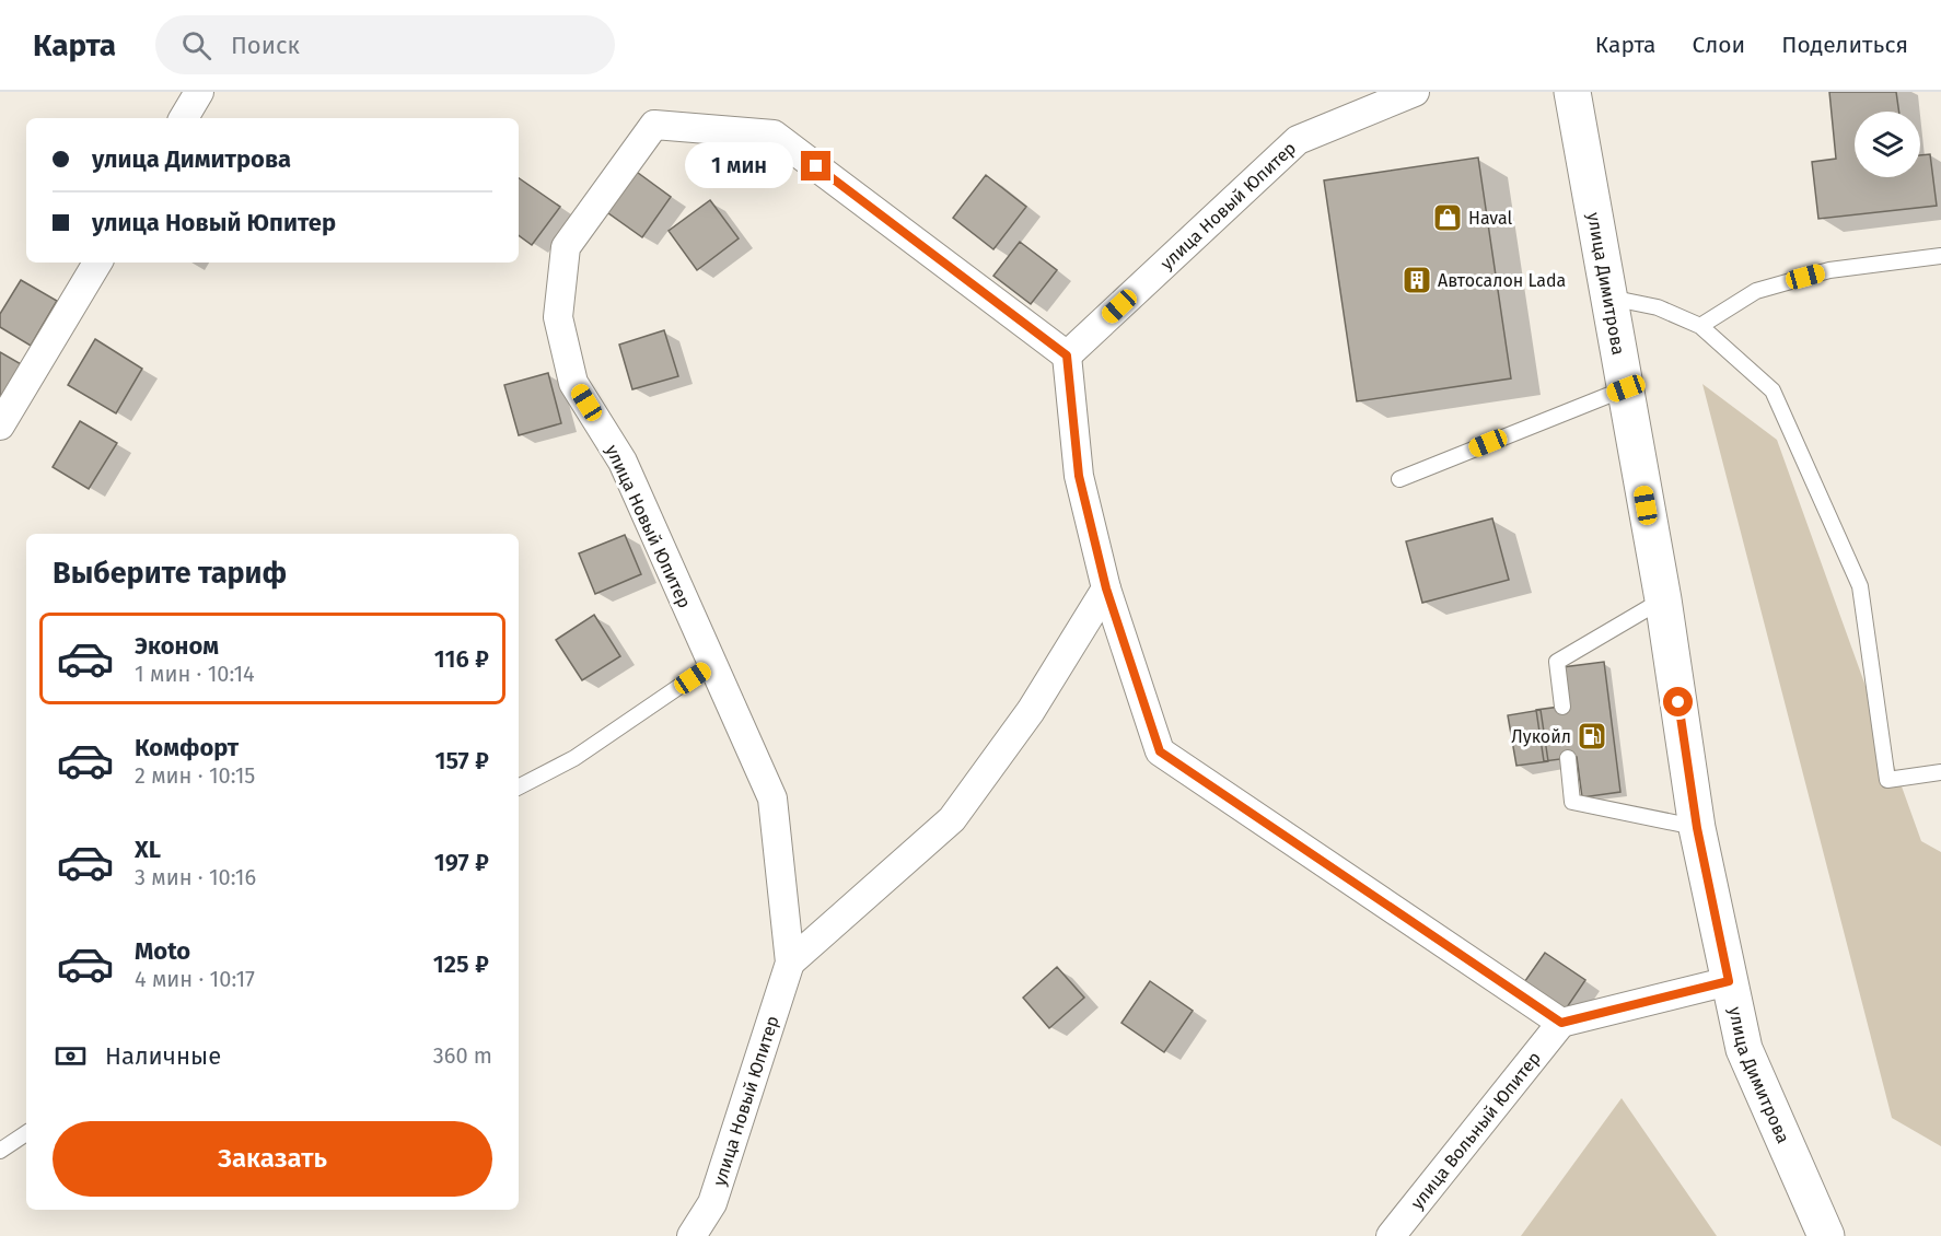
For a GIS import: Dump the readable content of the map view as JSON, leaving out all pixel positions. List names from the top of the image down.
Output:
{
  "streets": {
    "main road": ["улица Димитрова"],
    "street": ["улица Новый Юпитер", "улица Вольный Юпитер"]
  },
  "places": {
    "shop": ["Haval"],
    "building": ["Автосалон Lada"],
    "fuel station": ["Лукойл"]
  },
  "page": {
    "header": "Карта",
    "search": "Поиск",
    "nav": ["Карта", "Слои", "Поделиться"],
    "banner": ["улица Димитрова", "улица Новый Юпитер"],
    "bubble": "1 мин",
    "heading": "Выберите тариф",
    "list": [
      {
        "name": "Эконом",
        "note": "1 мин · 10:14",
        "value": "116 ₽"
      },
      {
        "name": "Комфорт",
        "note": "2 мин · 10:15",
        "value": "157 ₽"
      },
      {
        "name": "XL",
        "note": "3 мин · 10:16",
        "value": "197 ₽"
      },
      {
        "name": "Moto",
        "note": "4 мин · 10:17",
        "value": "125 ₽"
      }
    ],
    "pay": ["Наличные", "360 m"],
    "buttons": "Заказать"
  }
}
